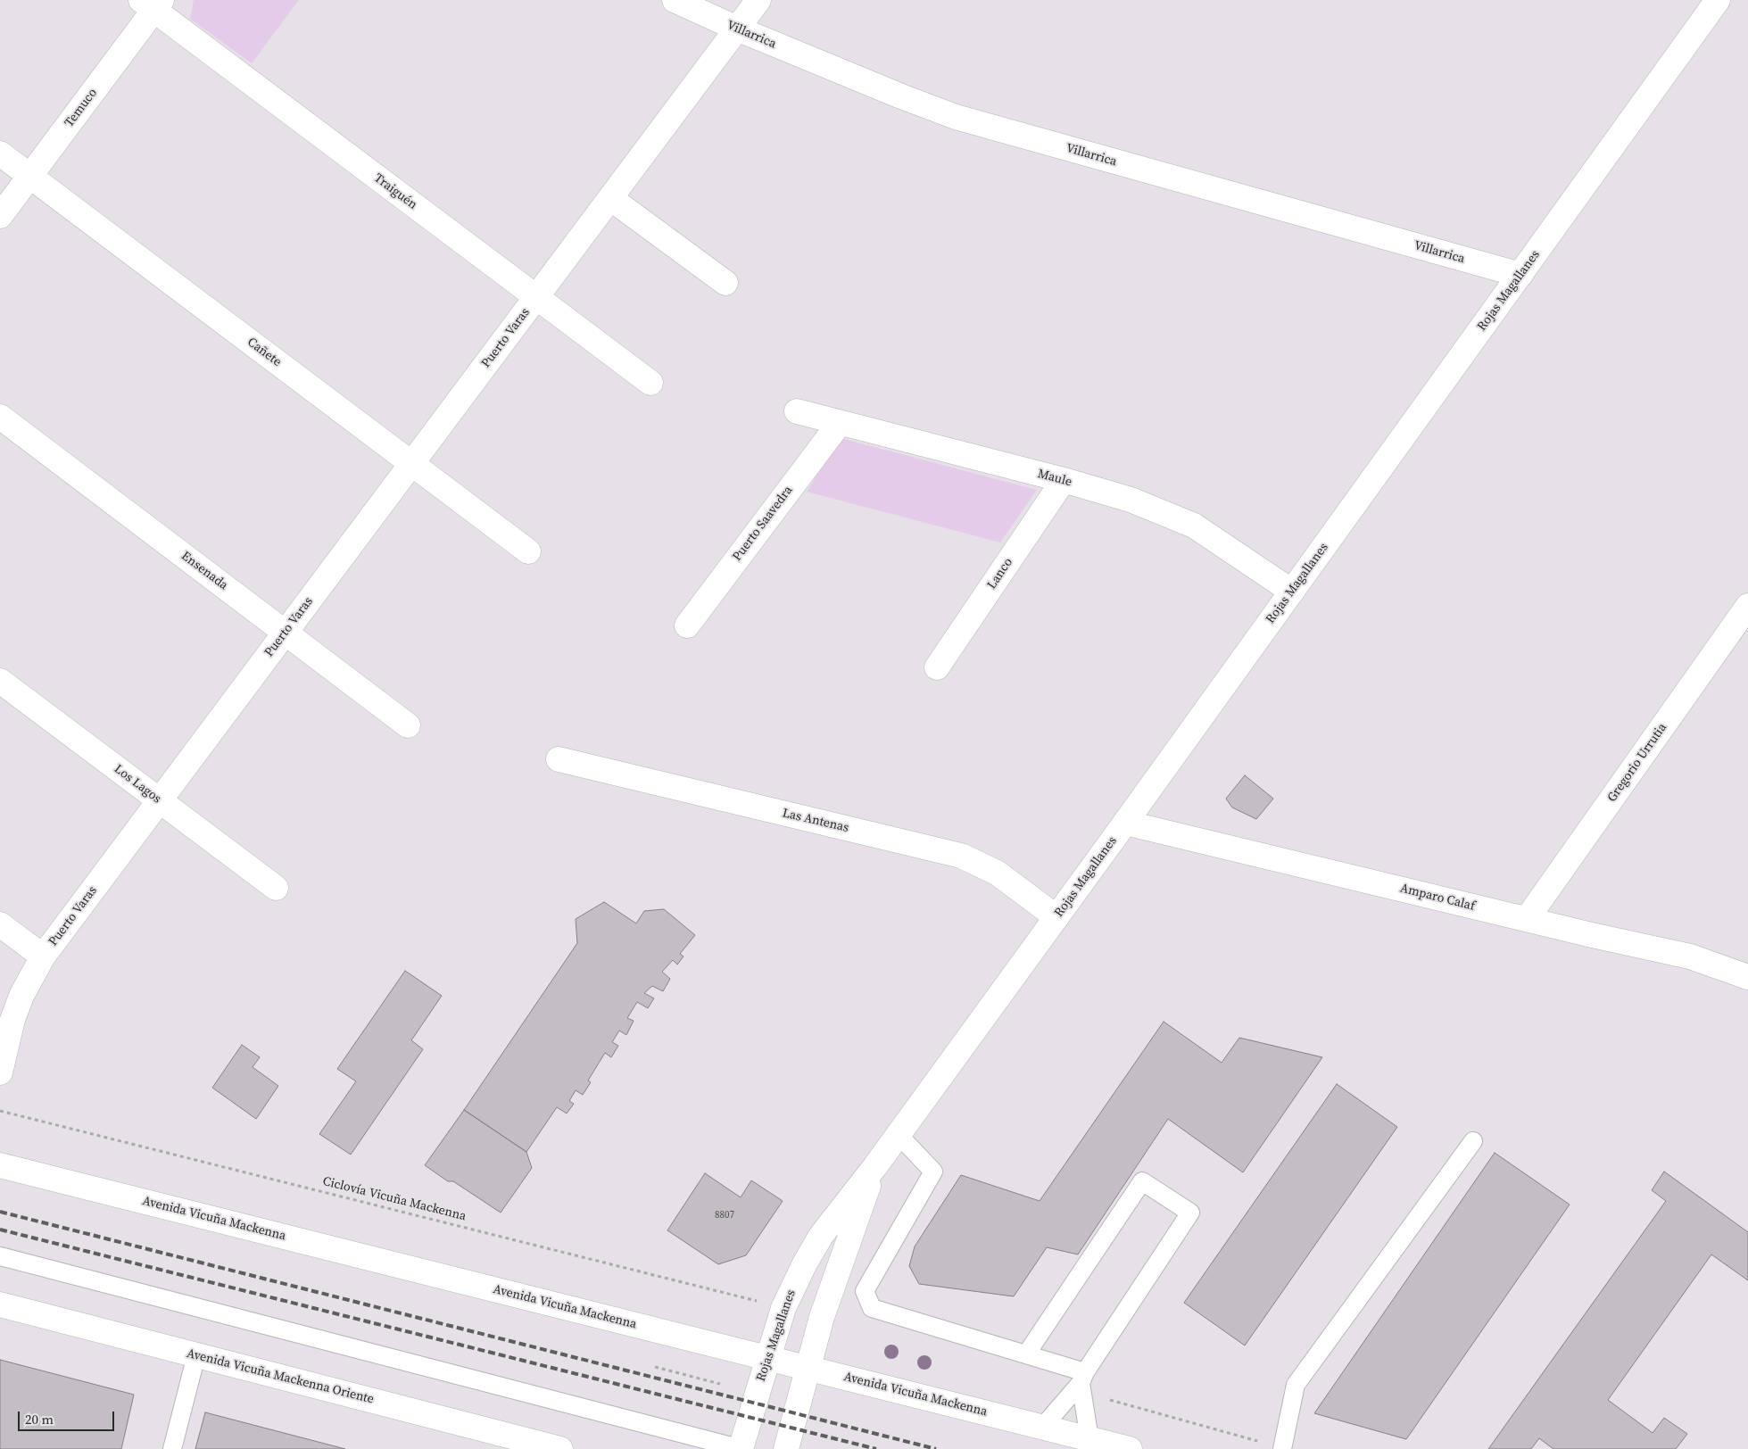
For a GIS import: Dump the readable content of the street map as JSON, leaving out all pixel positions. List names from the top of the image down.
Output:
{
  "streets": {
    "street": [
      "Villarrica",
      "Temuco",
      "Traiguén",
      "Rojas Magallanes",
      "Puerto Varas",
      "Cañete",
      "Maule",
      "Puerto Saavedra",
      "Ensenada",
      "Lanco",
      "Gregorio Urrutia",
      "Los Lagos",
      "Las Antenas",
      "Amparo Calaf",
      "Avenida Vicuña Mackenna",
      "Avenida Vicuña Mackenna Oriente"
    ],
    "path": ["Ciclovía Vicuña Mackenna"]
  },
  "crossings": [
    ["Villarrica", "Rojas Magallanes"],
    ["Villarrica", "Puerto Varas"],
    ["Temuco", "Traiguén"],
    ["Temuco", "Cañete"],
    ["Traiguén", "Puerto Varas"],
    ["Rojas Magallanes", "Maule"],
    ["Rojas Magallanes", "Las Antenas"],
    ["Rojas Magallanes", "Amparo Calaf"],
    ["Rojas Magallanes", "Ciclovía Vicuña Mackenna"],
    ["Rojas Magallanes", "Avenida Vicuña Mackenna"],
    ["Puerto Varas", "Cañete"],
    ["Puerto Varas", "Ensenada"],
    ["Puerto Varas", "Los Lagos"],
    ["Maule", "Puerto Saavedra"],
    ["Maule", "Lanco"],
    ["Gregorio Urrutia", "Amparo Calaf"]
  ],
  "house_numbers": ["8807"],
  "scale_bar": "20 m"
}
